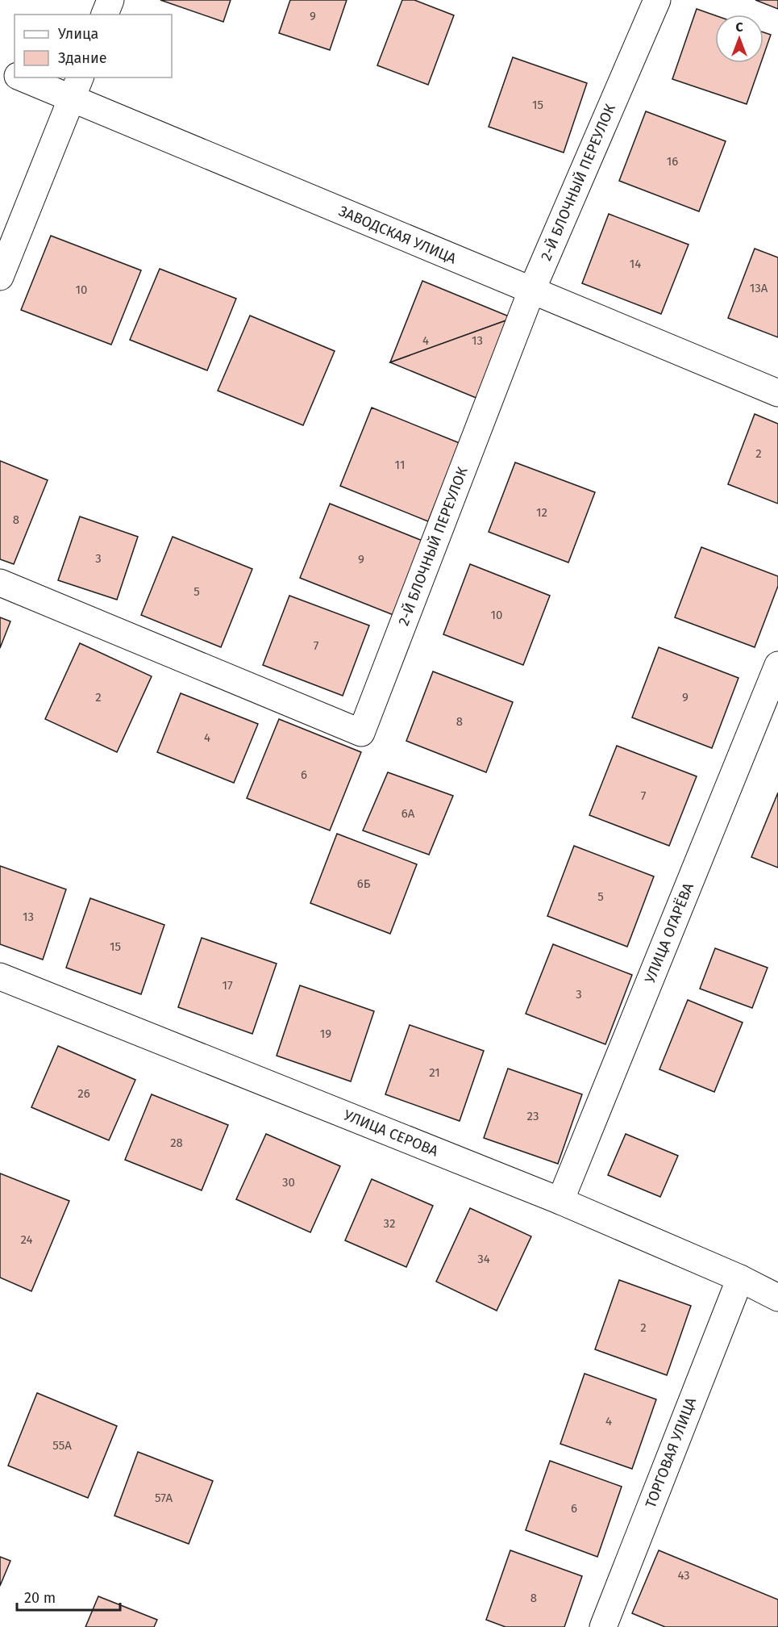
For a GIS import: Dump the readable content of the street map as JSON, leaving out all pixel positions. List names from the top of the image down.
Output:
{
  "streets": {
    "street": [
      "2-Й БЛОЧНЫЙ ПЕРЕУЛОК",
      "ЗАВОДСКАЯ УЛИЦА",
      "УЛИЦА ОГАРЁВА",
      "УЛИЦА СЕРОВА",
      "ТОРГОВАЯ УЛИЦА"
    ]
  },
  "crossings": [
    ["2-Й БЛОЧНЫЙ ПЕРЕУЛОК", "ЗАВОДСКАЯ УЛИЦА"],
    ["УЛИЦА ОГАРЁВА", "УЛИЦА СЕРОВА"],
    ["УЛИЦА СЕРОВА", "ТОРГОВАЯ УЛИЦА"]
  ],
  "house_numbers": [
    "9",
    "15",
    "16",
    "14",
    "13А",
    "10",
    "4",
    "13",
    "2",
    "11",
    "12",
    "8",
    "3",
    "9",
    "5",
    "10",
    "7",
    "2",
    "9",
    "8",
    "4",
    "6",
    "7",
    "6А",
    "6Б",
    "5",
    "13",
    "15",
    "17",
    "3",
    "19",
    "21",
    "26",
    "23",
    "28",
    "30",
    "32",
    "24",
    "34",
    "2",
    "4",
    "55А",
    "57А",
    "6",
    "43",
    "8"
  ],
  "legend": ["Улица", "Здание"],
  "scale_bar": "20 m",
  "north": "top"
}
